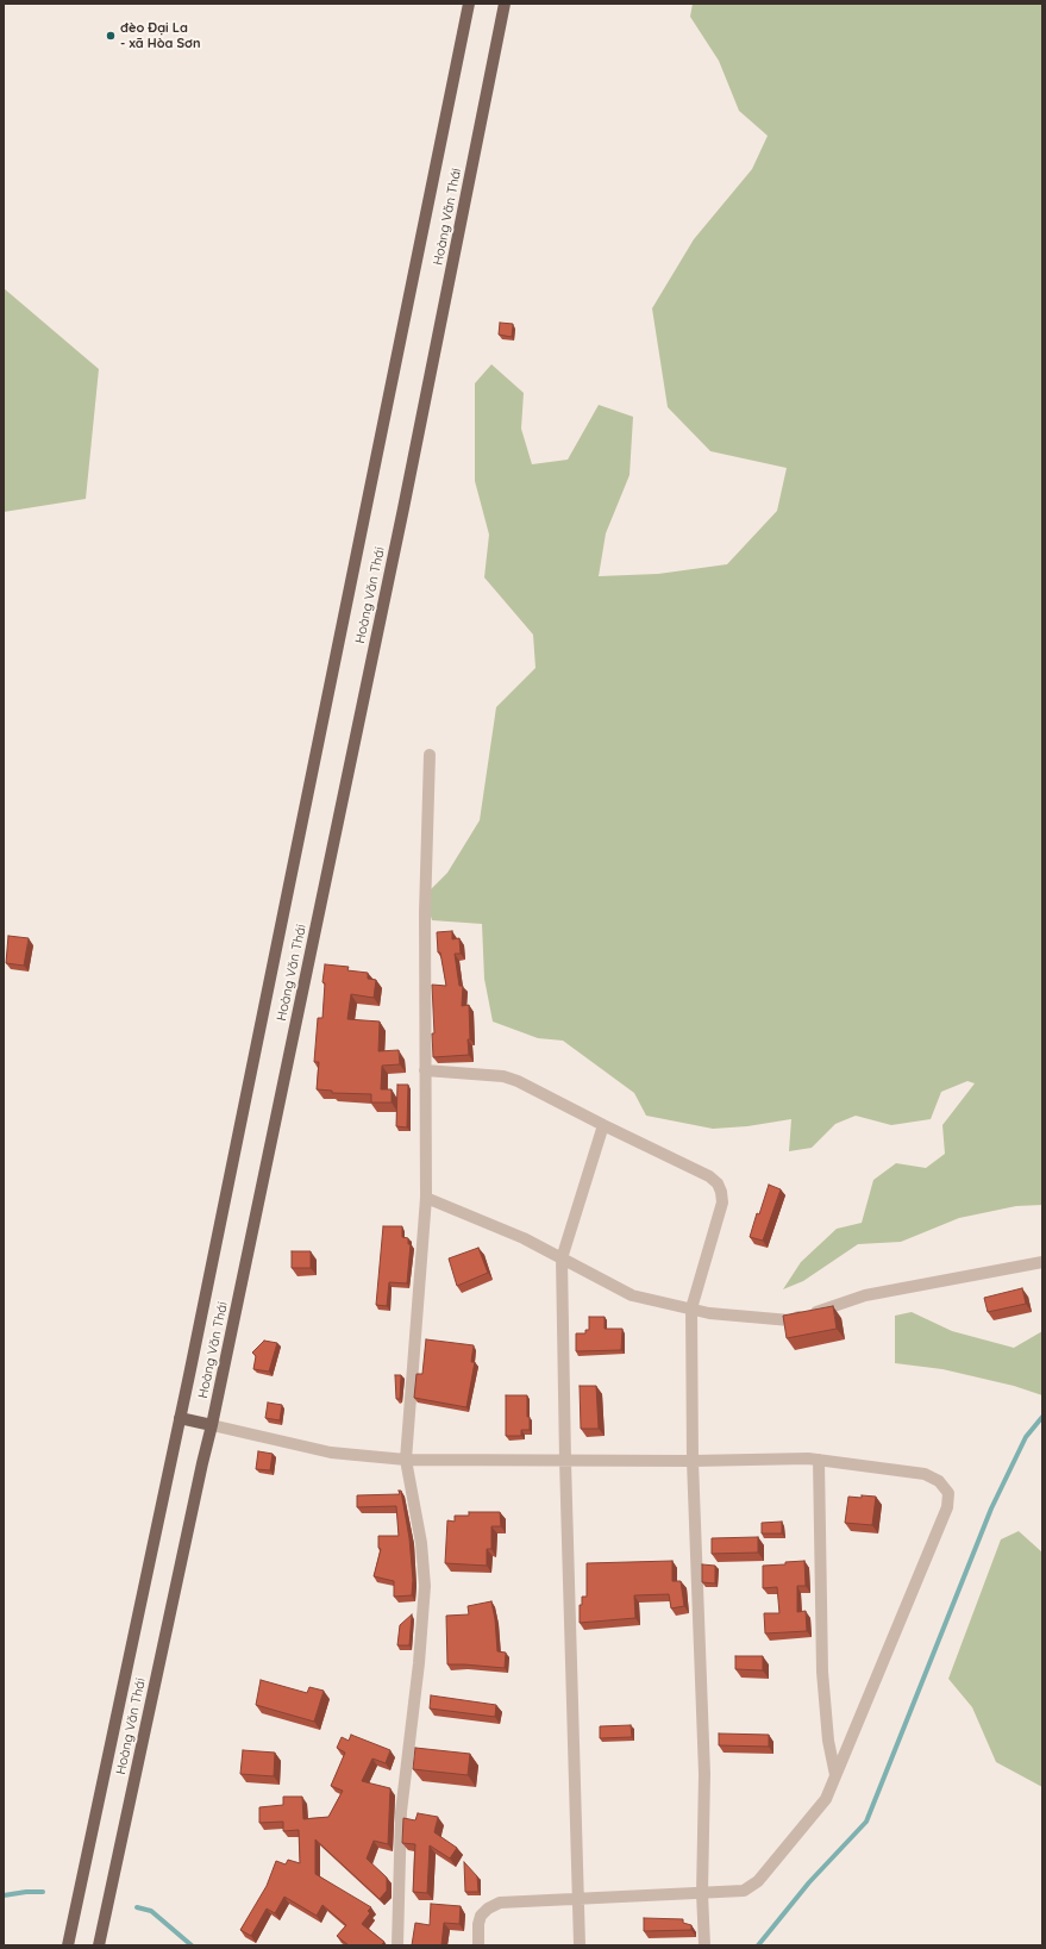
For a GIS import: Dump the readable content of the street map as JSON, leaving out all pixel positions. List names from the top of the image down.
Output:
{
  "streets": {
    "main road": ["Hoàng Văn Thái"]
  },
  "places": ["đèo Đại La - xã Hòa Sơn"]
}
